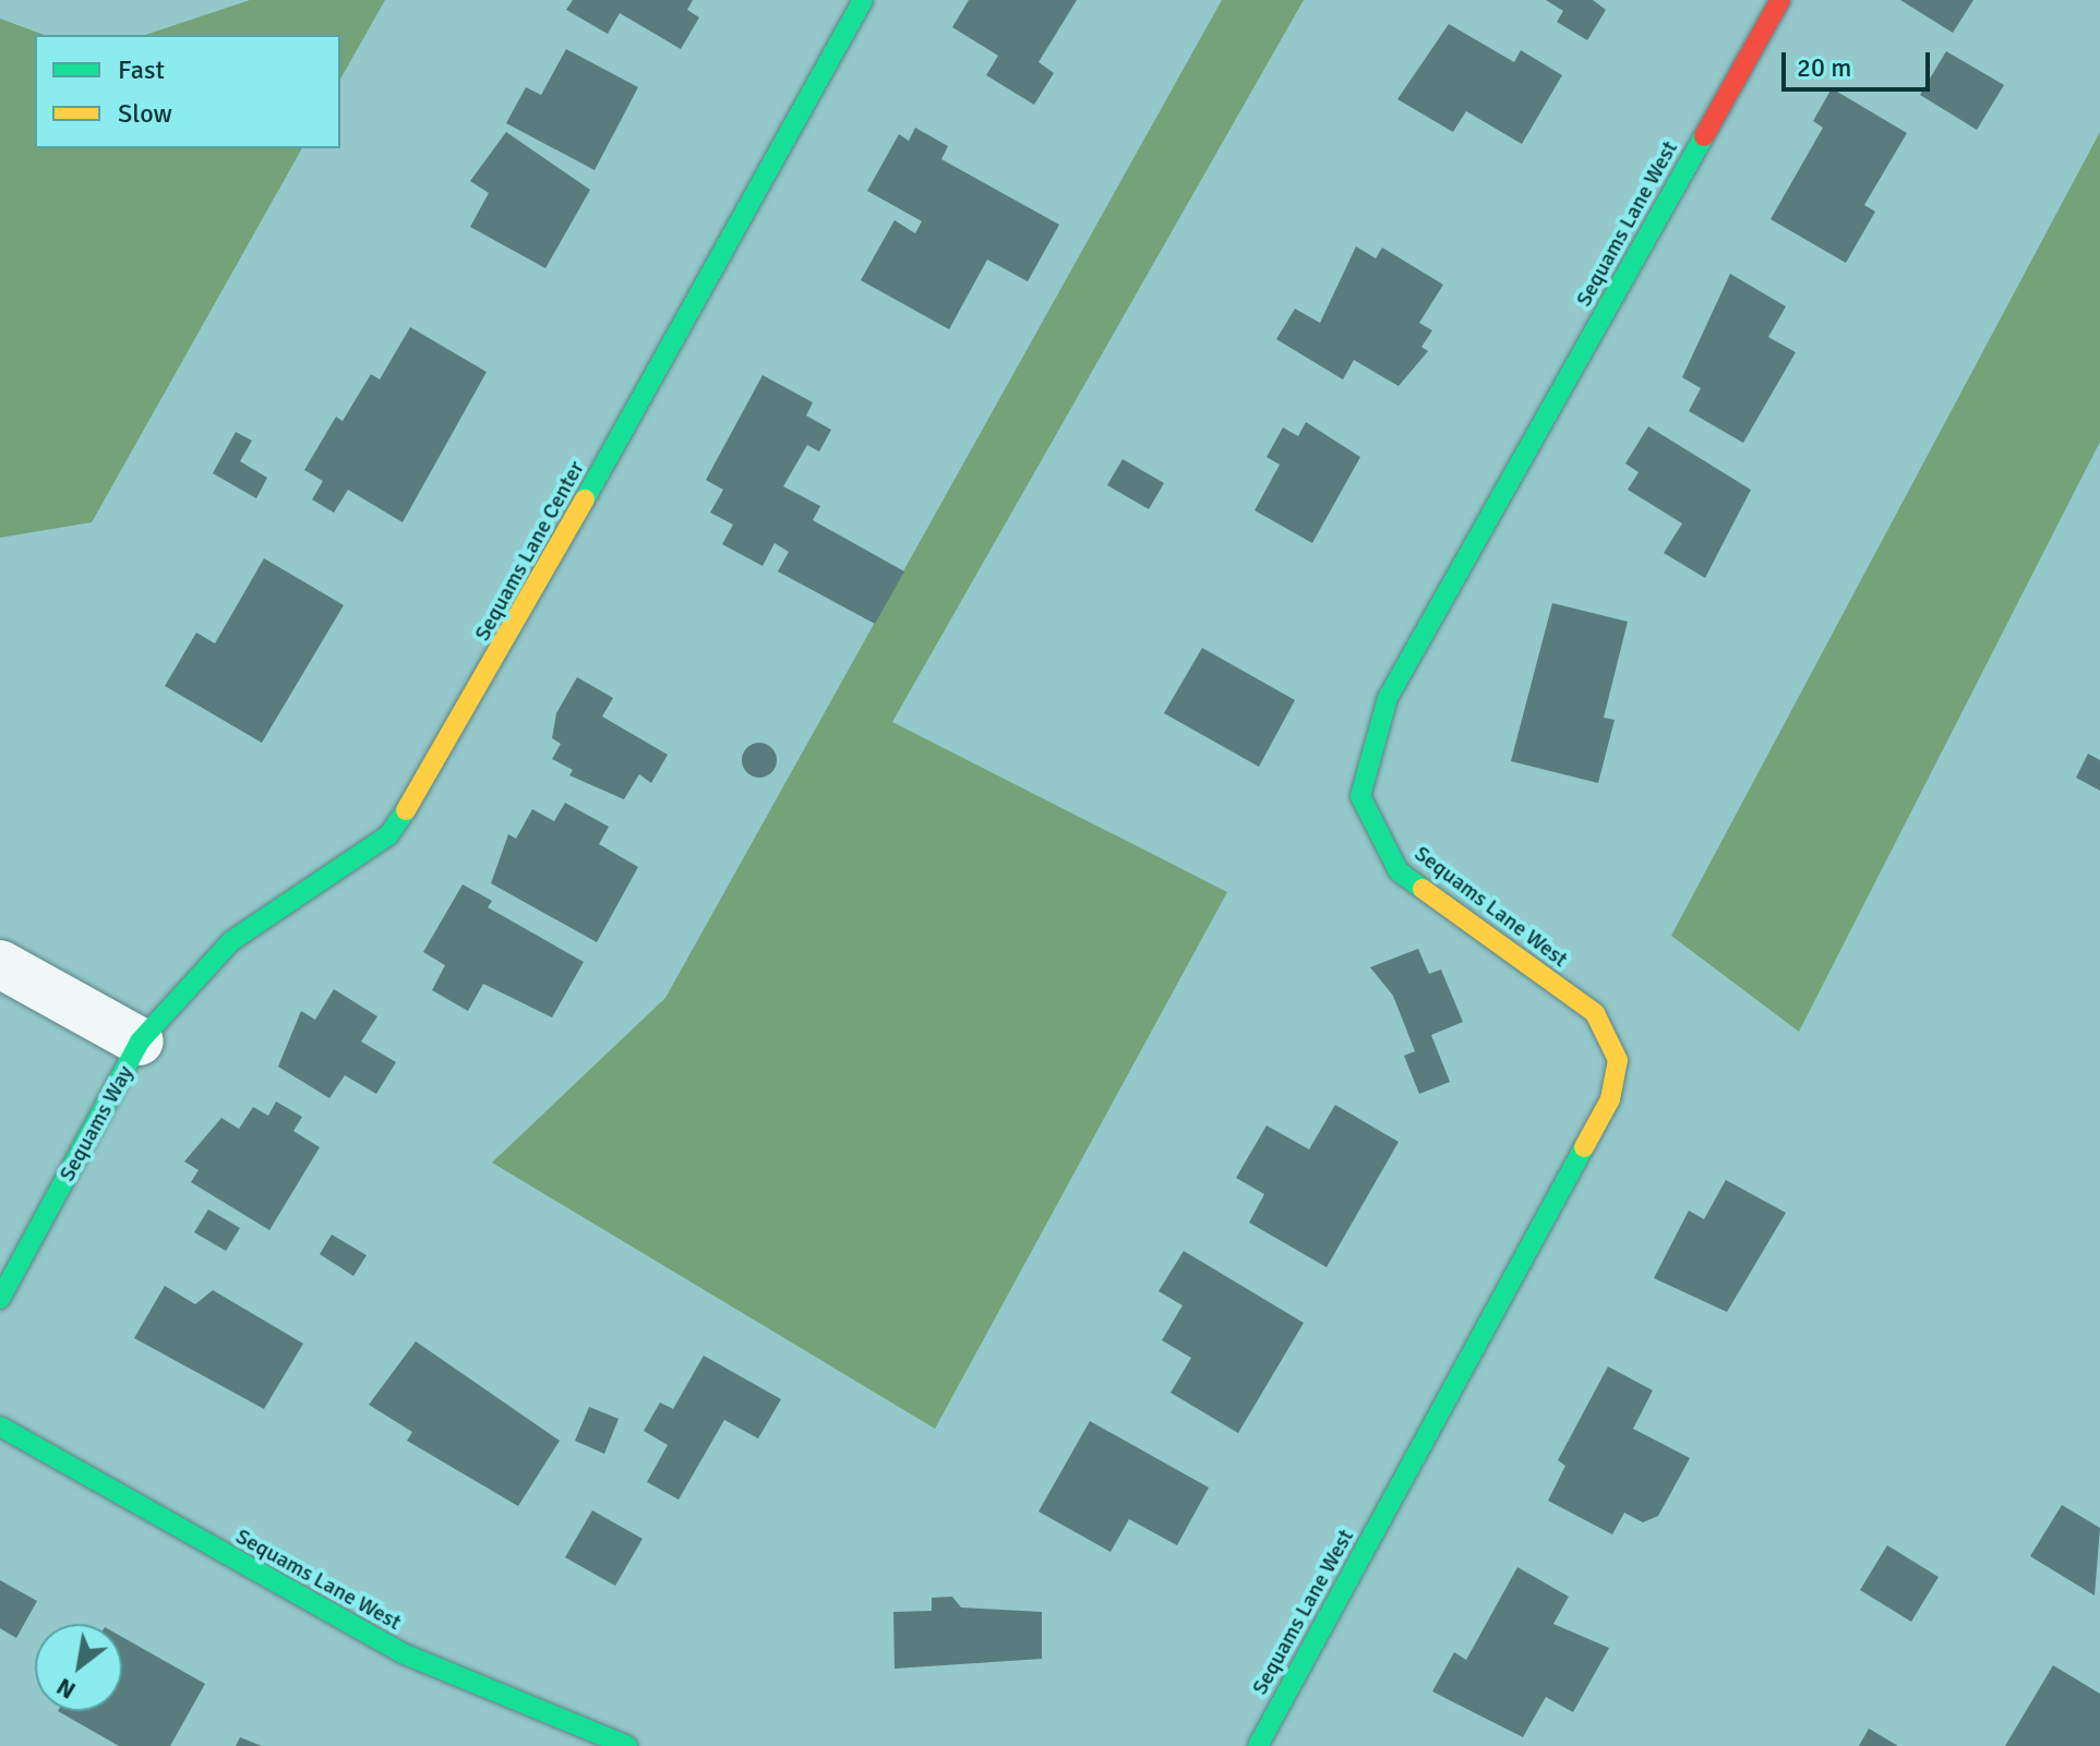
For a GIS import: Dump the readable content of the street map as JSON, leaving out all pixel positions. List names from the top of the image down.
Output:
{
  "streets": {
    "street": ["Sequams Lane West", "Sequams Lane Center", "Sequams Way"]
  },
  "crossings": [
    ["Sequams Lane Center", "Sequams Way"]
  ],
  "legend": ["Fast", "Slow"],
  "scale_bar": "20 m",
  "north": "bottom left"
}
